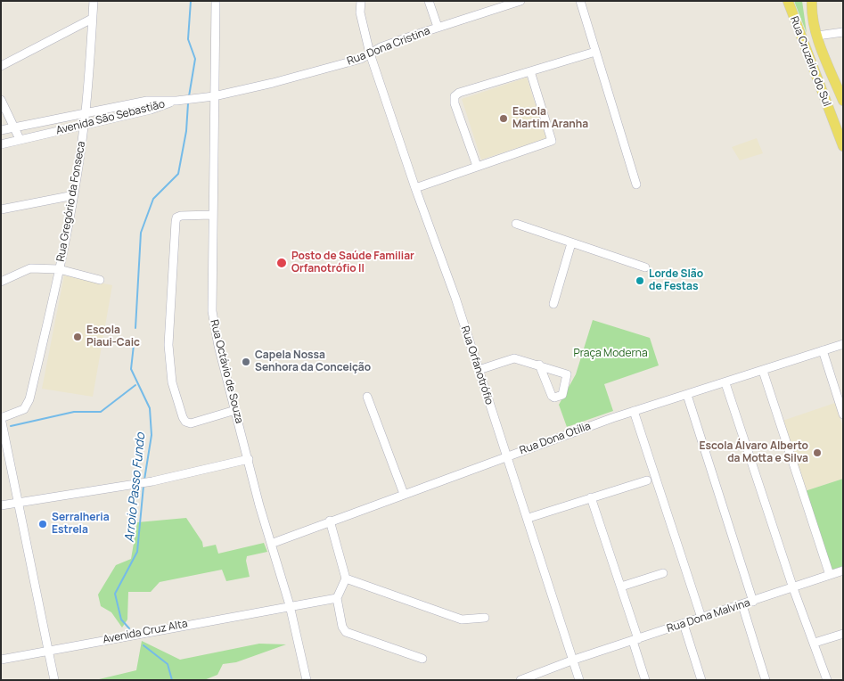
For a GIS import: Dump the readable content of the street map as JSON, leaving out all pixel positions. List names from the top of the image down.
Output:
{
  "streets": {
    "main road": ["Rua Cruzeiro do Sul"],
    "street": [
      "Rua Dona Cristina",
      "Avenida São Sebastião",
      "Rua Gregório da Fonseca",
      "Rua Orfanotrófio",
      "Rua Octávio de Souza",
      "Rua Dona Otília",
      "Rua Dona Malvina",
      "Avenida Cruz Alta"
    ]
  },
  "crossings": [
    ["Rua Dona Cristina", "Avenida São Sebastião"],
    ["Rua Dona Cristina", "Rua Orfanotrófio"],
    ["Rua Dona Cristina", "Rua Octávio de Souza"],
    ["Avenida São Sebastião", "Rua Gregório da Fonseca"],
    ["Rua Orfanotrófio", "Rua Dona Otília"],
    ["Rua Orfanotrófio", "Rua Dona Malvina"],
    ["Rua Octávio de Souza", "Rua Dona Otília"],
    ["Rua Octávio de Souza", "Avenida Cruz Alta"]
  ],
  "water": ["Arroio Passo Fundo"],
  "parks": ["Praça Moderna"],
  "places": [
    "Escola Martim Aranha",
    "Posto de Saúde Familiar Orfanotrófio II",
    "Lorde Slão de Festas",
    "Escola Piaui-Caic",
    "Capela Nossa Senhora da Conceição",
    "Escola Álvaro Alberto da Motta e Silva",
    "Serralheria Estrela"
  ]
}
